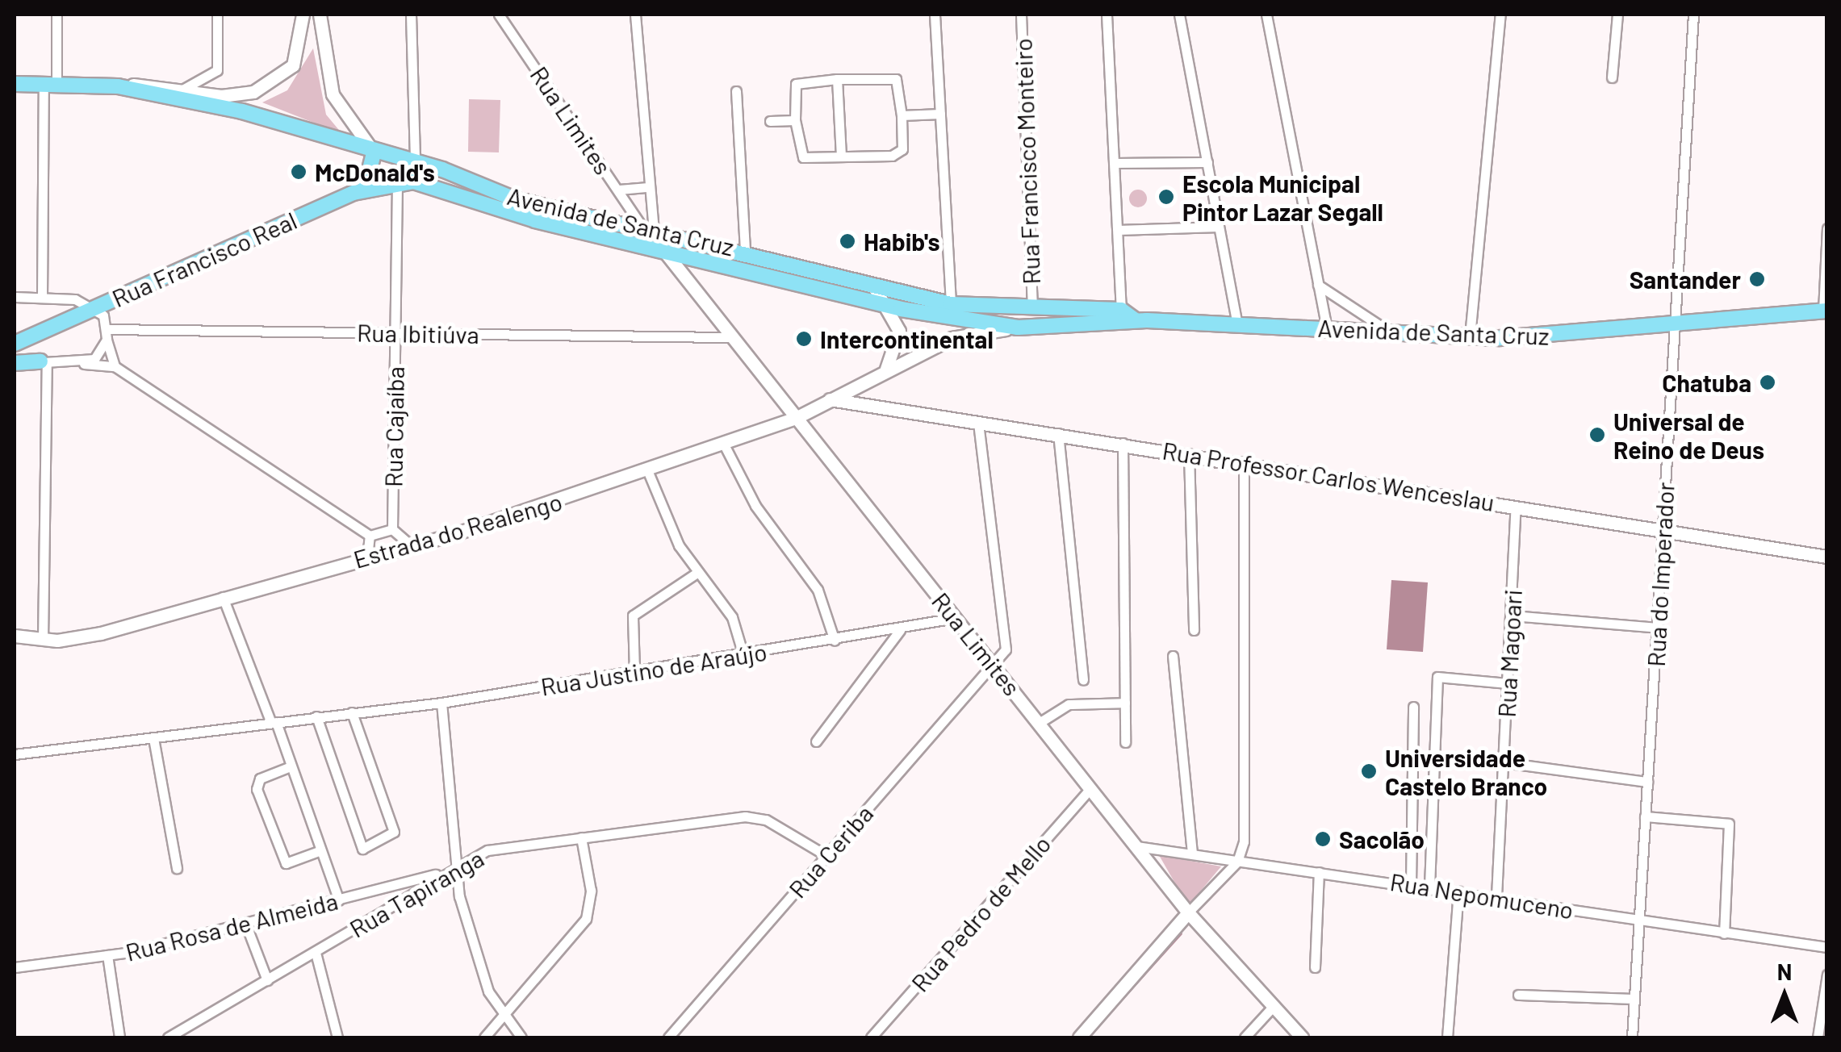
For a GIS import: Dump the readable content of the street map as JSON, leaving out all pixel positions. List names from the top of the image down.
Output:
{
  "streets": {
    "main road": ["Avenida de Santa Cruz", "Rua Francisco Real"],
    "street": [
      "Rua Limites",
      "Rua Francisco Monteiro",
      "Rua Ibitiúva",
      "Rua Cajaíba",
      "Rua Professor Carlos Wenceslau",
      "Estrada do Realengo",
      "Rua do Imperador",
      "Rua Magoari",
      "Rua Justino de Araújo",
      "Rua Ceriba",
      "Rua Tapiranga",
      "Rua Nepomuceno",
      "Rua Pedro de Mello",
      "Rua Rosa de Almeida"
    ]
  },
  "crossings": [
    ["Rua Limites", "Avenida de Santa Cruz"],
    ["Rua Limites", "Rua Ibitiúva"],
    ["Rua Limites", "Estrada do Realengo"],
    ["Rua Limites", "Rua Justino de Araújo"],
    ["Rua Limites", "Rua Ceriba"],
    ["Rua Limites", "Rua Nepomuceno"],
    ["Rua Limites", "Rua Pedro de Mello"],
    ["Rua Francisco Monteiro", "Avenida de Santa Cruz"],
    ["Avenida de Santa Cruz", "Rua Francisco Real"],
    ["Avenida de Santa Cruz", "Rua Cajaíba"],
    ["Avenida de Santa Cruz", "Estrada do Realengo"],
    ["Avenida de Santa Cruz", "Rua do Imperador"],
    ["Rua Francisco Real", "Rua Cajaíba"],
    ["Rua Ibitiúva", "Rua Cajaíba"],
    ["Rua Professor Carlos Wenceslau", "Estrada do Realengo"],
    ["Rua Professor Carlos Wenceslau", "Rua do Imperador"],
    ["Rua Professor Carlos Wenceslau", "Rua Magoari"],
    ["Rua do Imperador", "Rua Nepomuceno"],
    ["Rua Magoari", "Rua Nepomuceno"],
    ["Rua Ceriba", "Rua Tapiranga"],
    ["Rua Tapiranga", "Rua Rosa de Almeida"]
  ],
  "places": [
    "McDonald's",
    "Escola Municipal Pintor Lazar Segall",
    "Habib's",
    "Santander",
    "Intercontinental",
    "Chatuba",
    "Universal de Reino de Deus",
    "Universidade Castelo Branco",
    "Sacolão"
  ],
  "north": "top"
}
